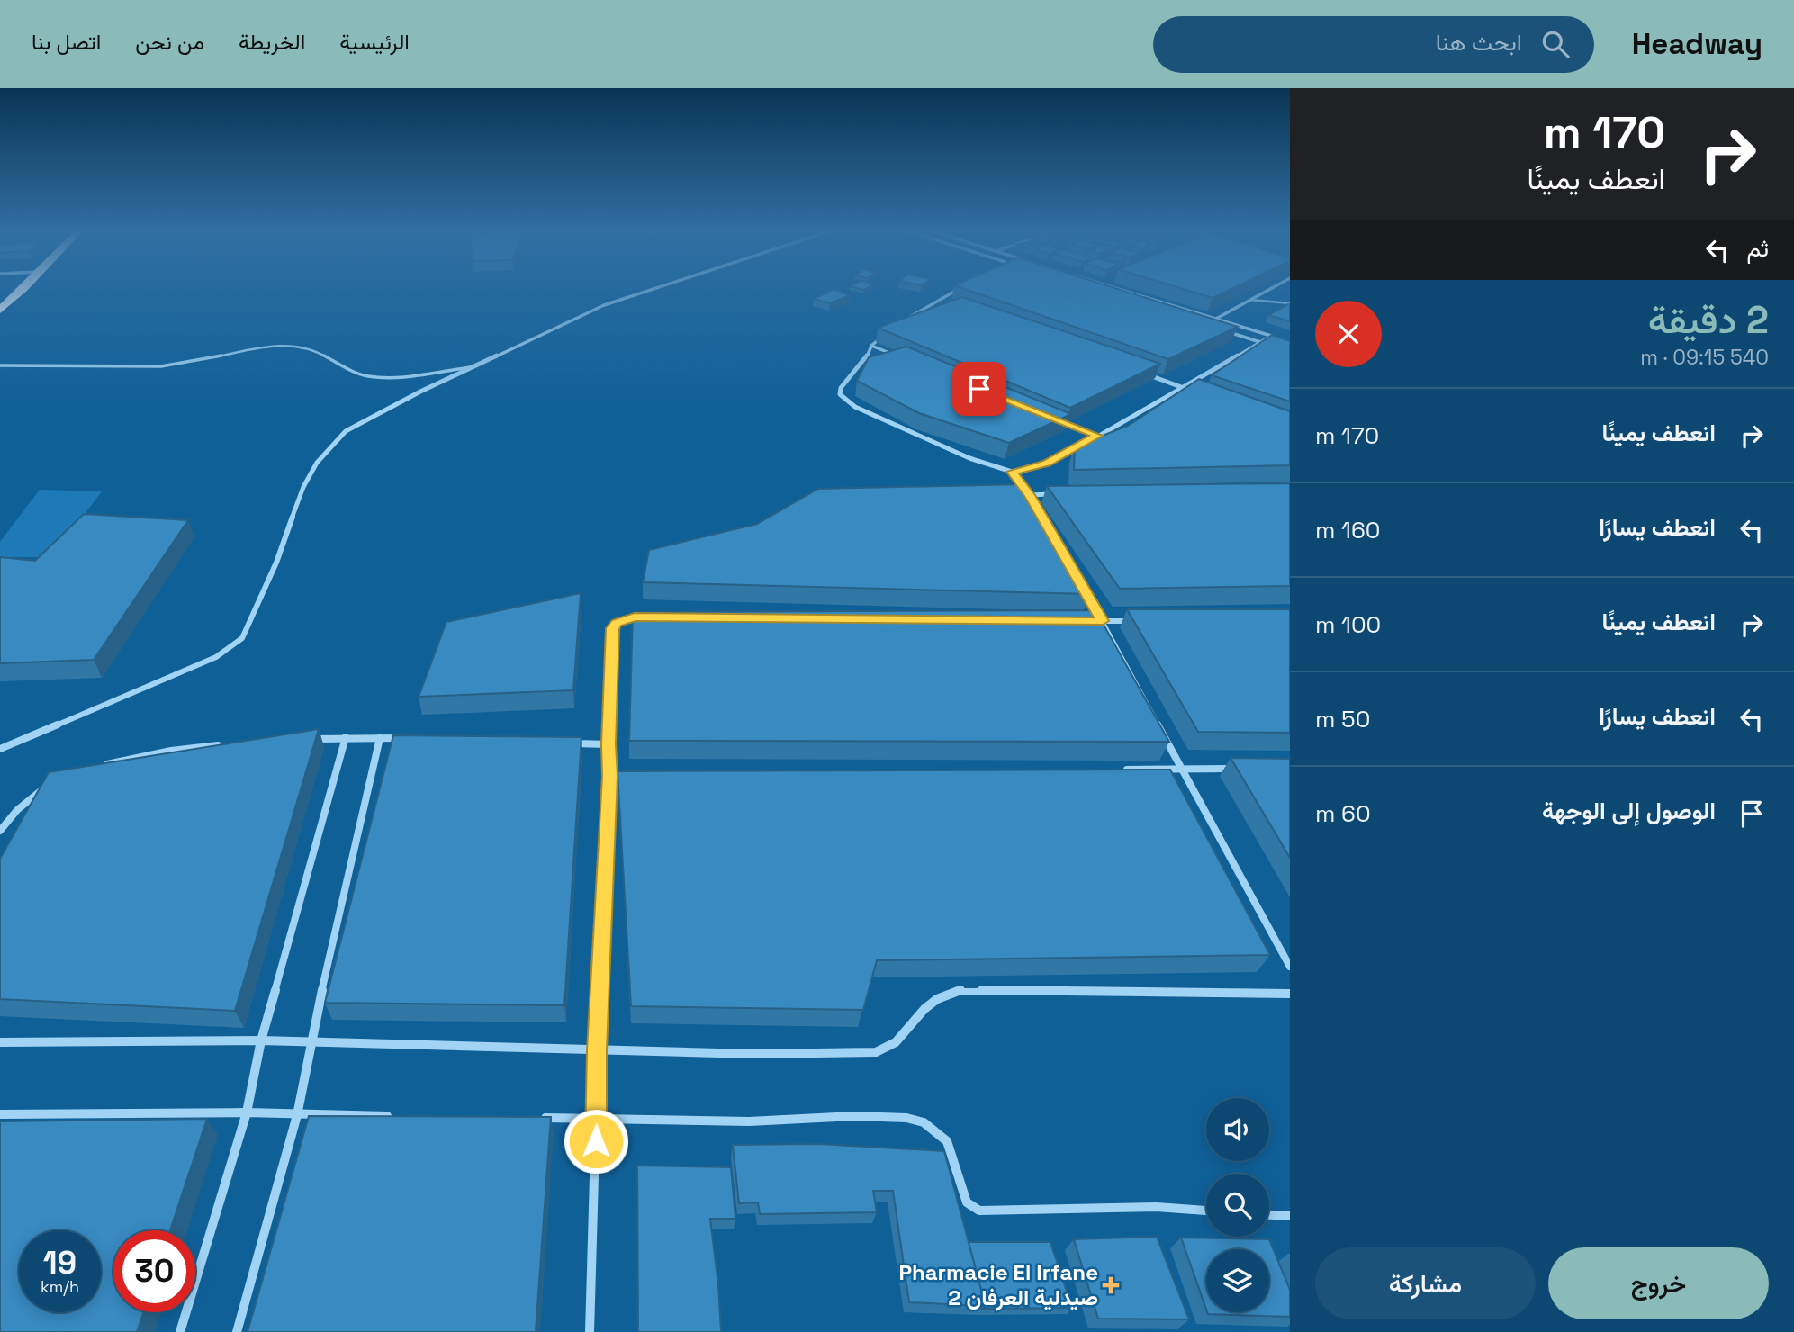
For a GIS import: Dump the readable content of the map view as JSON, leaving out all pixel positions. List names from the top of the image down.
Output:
{
  "places": {
    "health": ["Pharmacie El Irfane صيدلية العرفان 2"]
  },
  "page": {
    "header": "Headway",
    "search": "ابحث هنا",
    "nav": [
      "الرئيسية",
      "الخريطة",
      "من نحن",
      "اتصل بنا"
    ],
    "turn": ["170 m", "انعطف يمينًا"],
    "then": "ثم",
    "heading": ["2 دقيقة", "540 m · 09:15"],
    "list": [
      {
        "name": "انعطف يمينًا",
        "value": "170 m"
      },
      {
        "name": "انعطف يسارًا",
        "value": "160 m"
      },
      {
        "name": "انعطف يمينًا",
        "value": "100 m"
      },
      {
        "name": "انعطف يسارًا",
        "value": "50 m"
      },
      {
        "name": "الوصول إلى الوجهة",
        "value": "60 m"
      }
    ],
    "speed": "19 km/h",
    "limit": "30",
    "buttons": ["خروج", "مشاركة"]
  }
}
